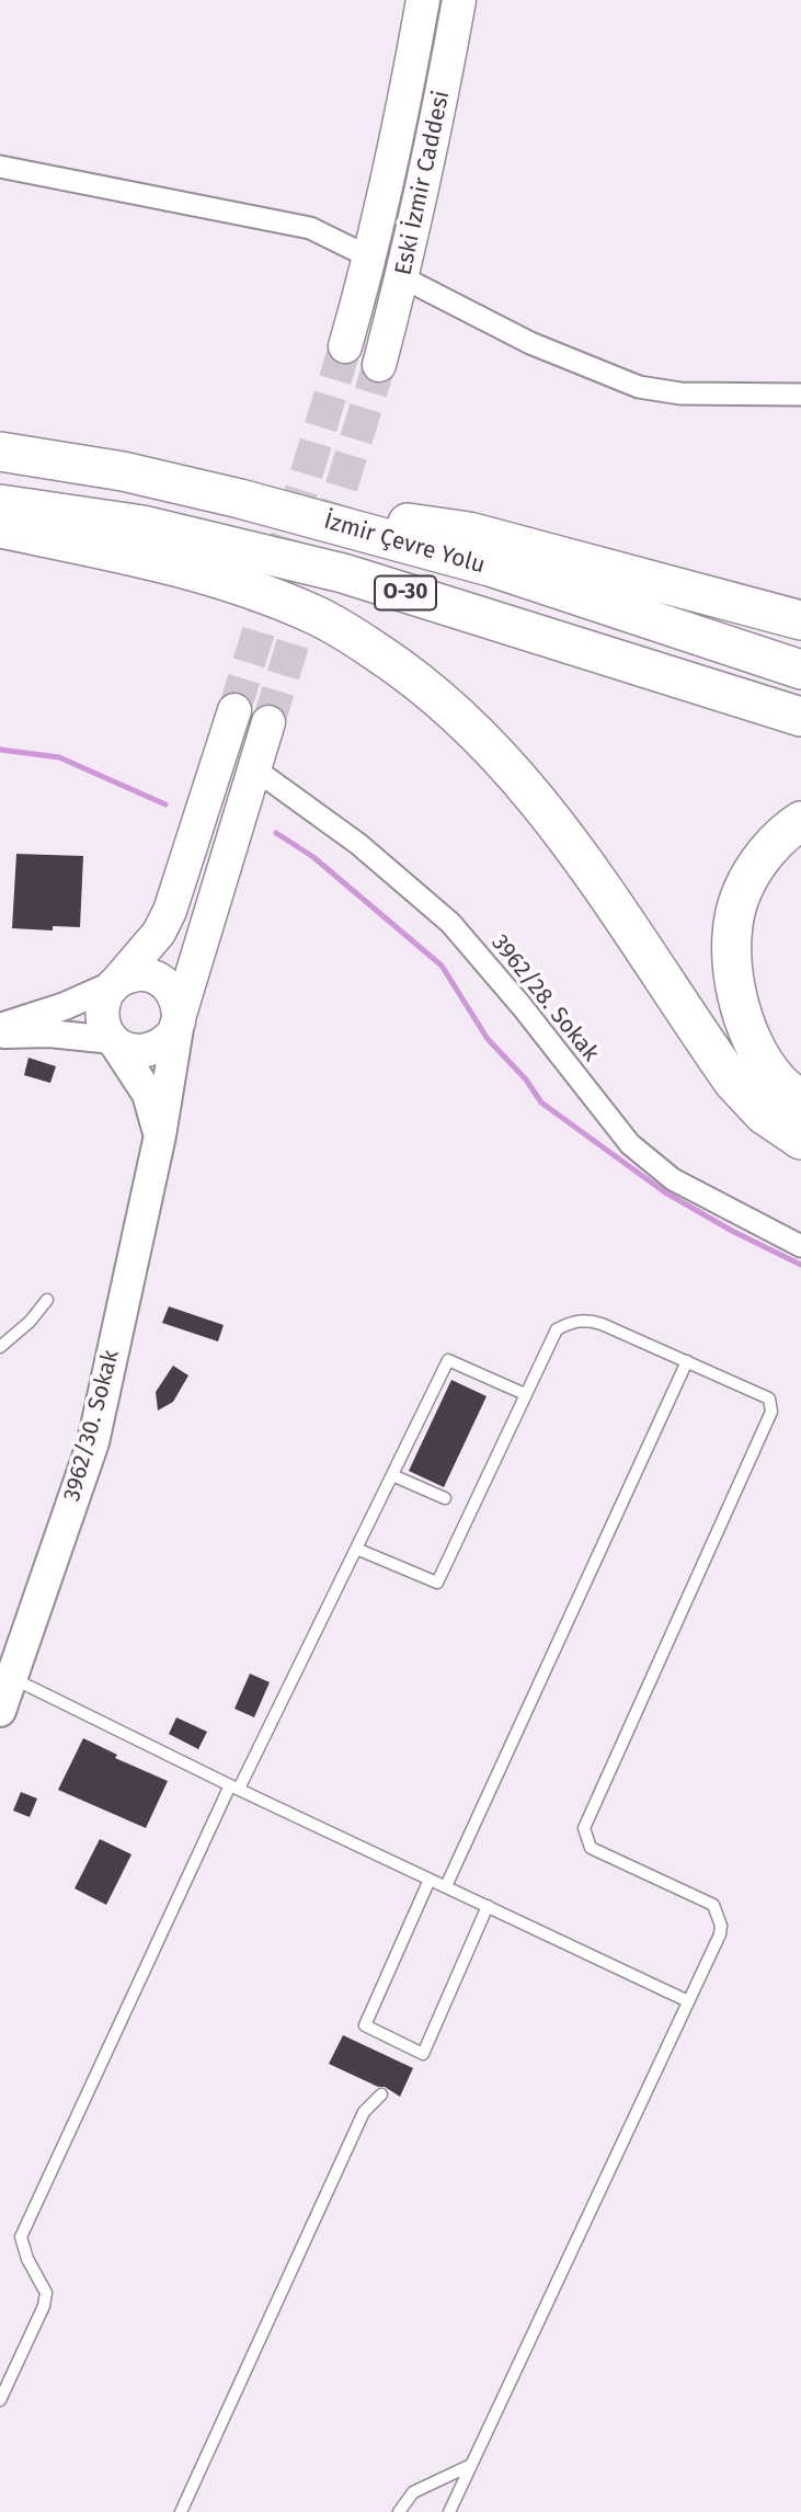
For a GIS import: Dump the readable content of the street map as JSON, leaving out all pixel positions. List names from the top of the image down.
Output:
{
  "streets": {
    "highway": ["İzmir Çevre Yolu", "O-30"],
    "main road": ["Eski İzmir Caddesi", "3962/30. Sokak"],
    "street": ["3962/28. Sokak"]
  }
}
